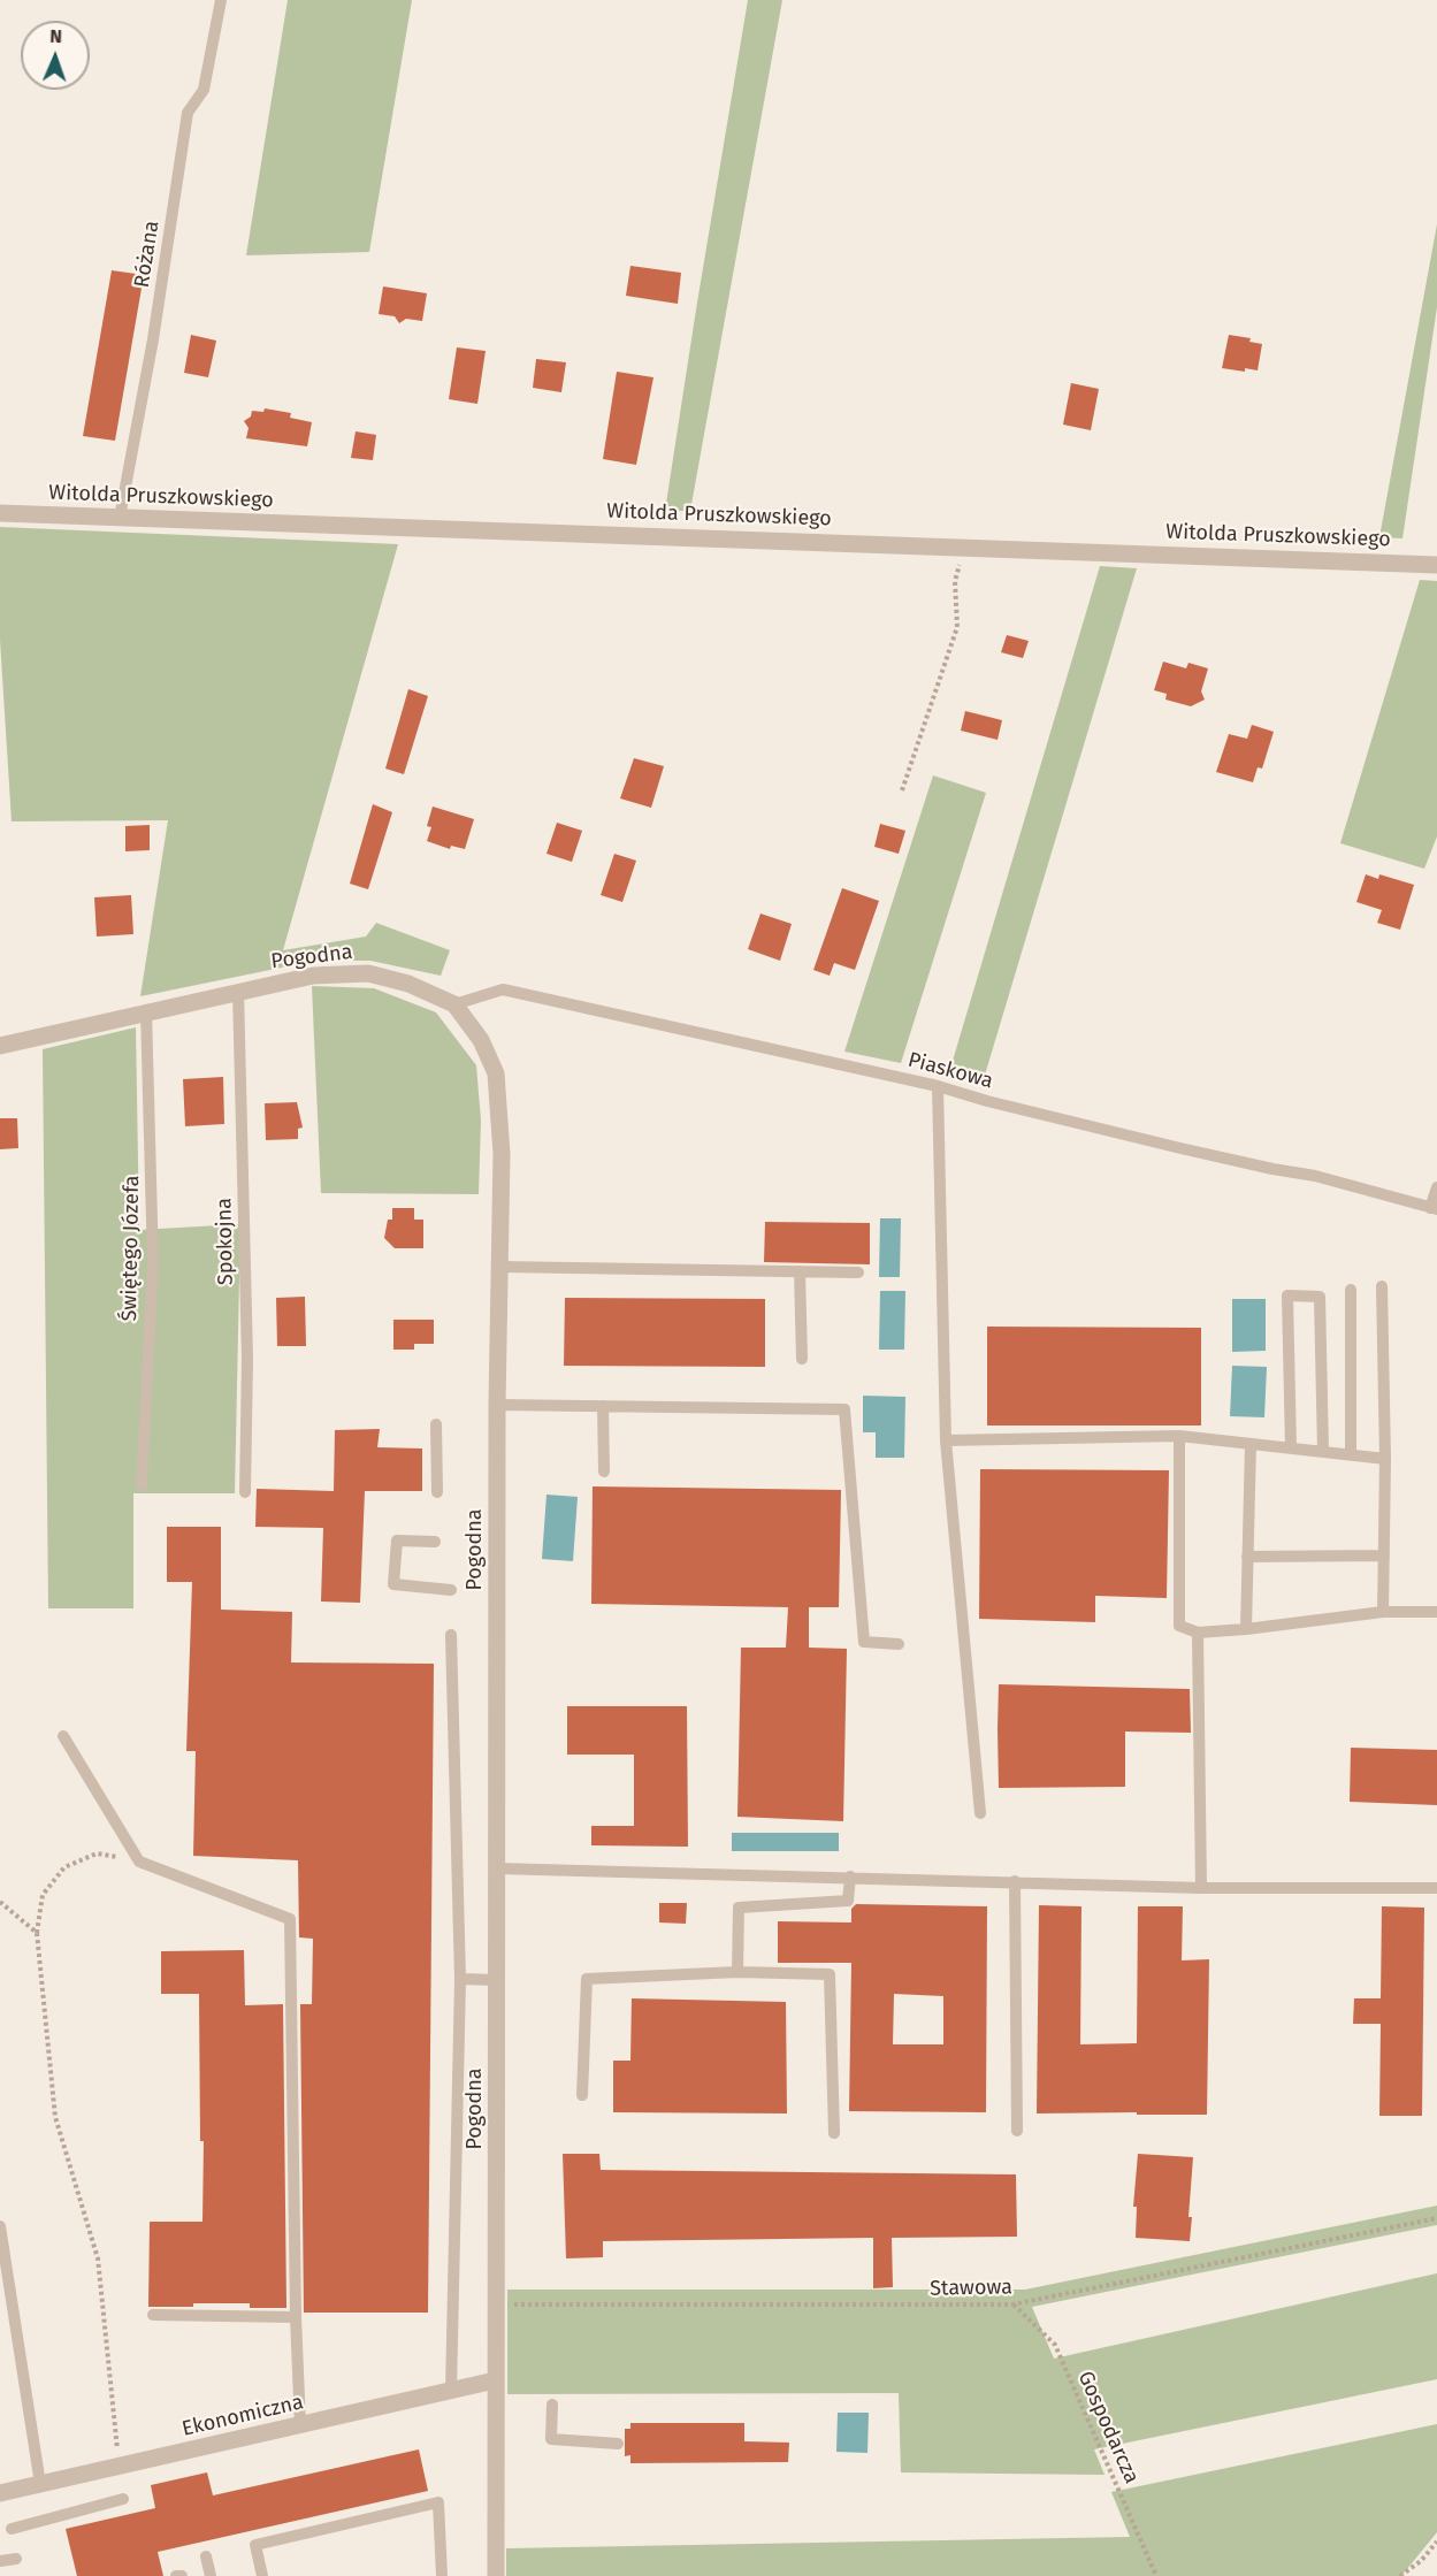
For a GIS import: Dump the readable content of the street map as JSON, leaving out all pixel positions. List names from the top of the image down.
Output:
{
  "streets": {
    "street": ["Witolda Pruszkowskiego", "Pogodna", "Ekonomiczna"],
    "lane": [
      "Różana",
      "Piaskowa",
      "Spokojna",
      "Świętego Józefa"
    ],
    "path": ["Stawowa", "Gospodarcza"]
  },
  "crossings": [
    ["Różana", "Witolda Pruszkowskiego"],
    ["Pogodna", "Piaskowa"],
    ["Pogodna", "Spokojna"],
    ["Pogodna", "Świętego Józefa"],
    ["Pogodna", "Stawowa"],
    ["Pogodna", "Ekonomiczna"],
    ["Stawowa", "Gospodarcza"]
  ],
  "north": "top"
}
